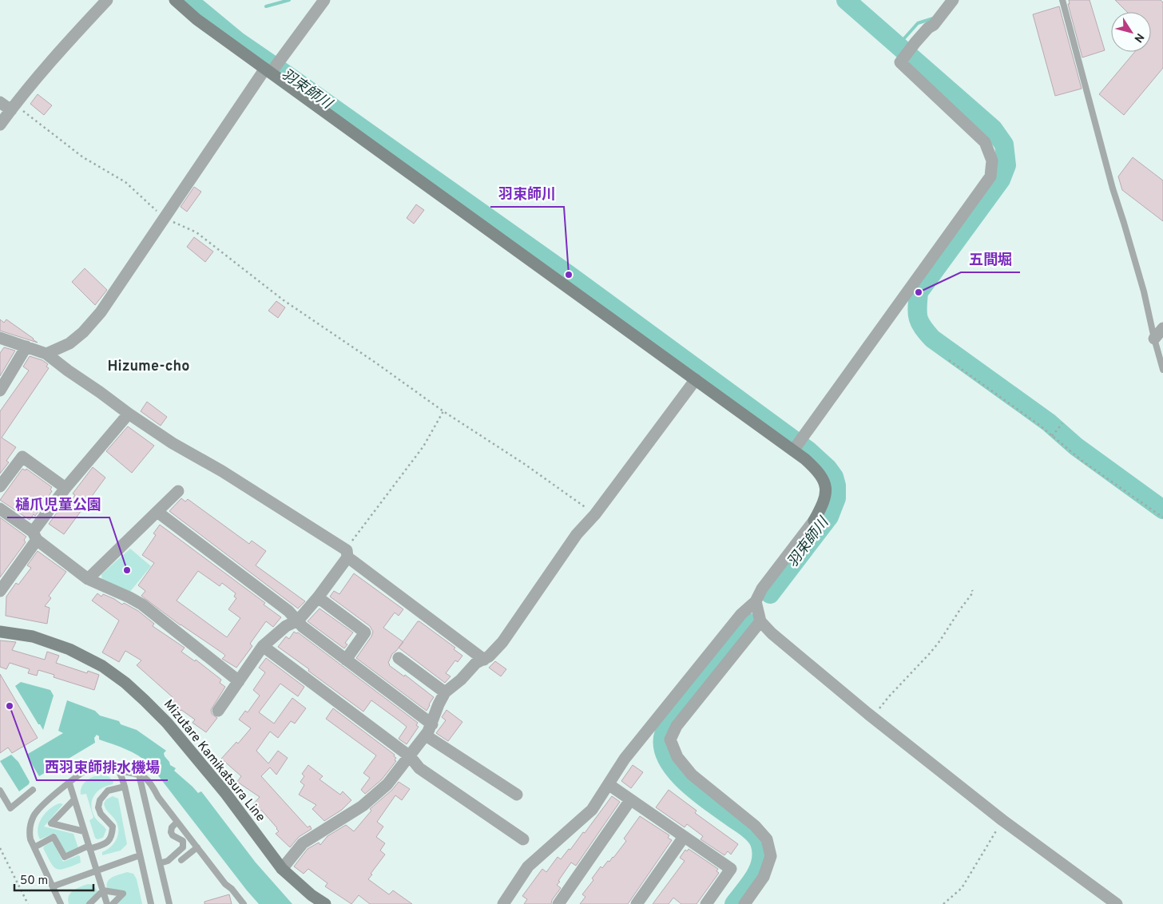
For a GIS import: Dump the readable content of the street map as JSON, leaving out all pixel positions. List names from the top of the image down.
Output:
{
  "streets": {
    "street": ["Mizutare Kamikatsura Line"]
  },
  "districts": ["Hizume-cho"],
  "water": ["羽束師川"],
  "places": [
    "羽束師川",
    "五間堀",
    "樋爪児童公園",
    "西羽束師排水機場"
  ],
  "scale_bar": "50 m",
  "north": "bottom right"
}
